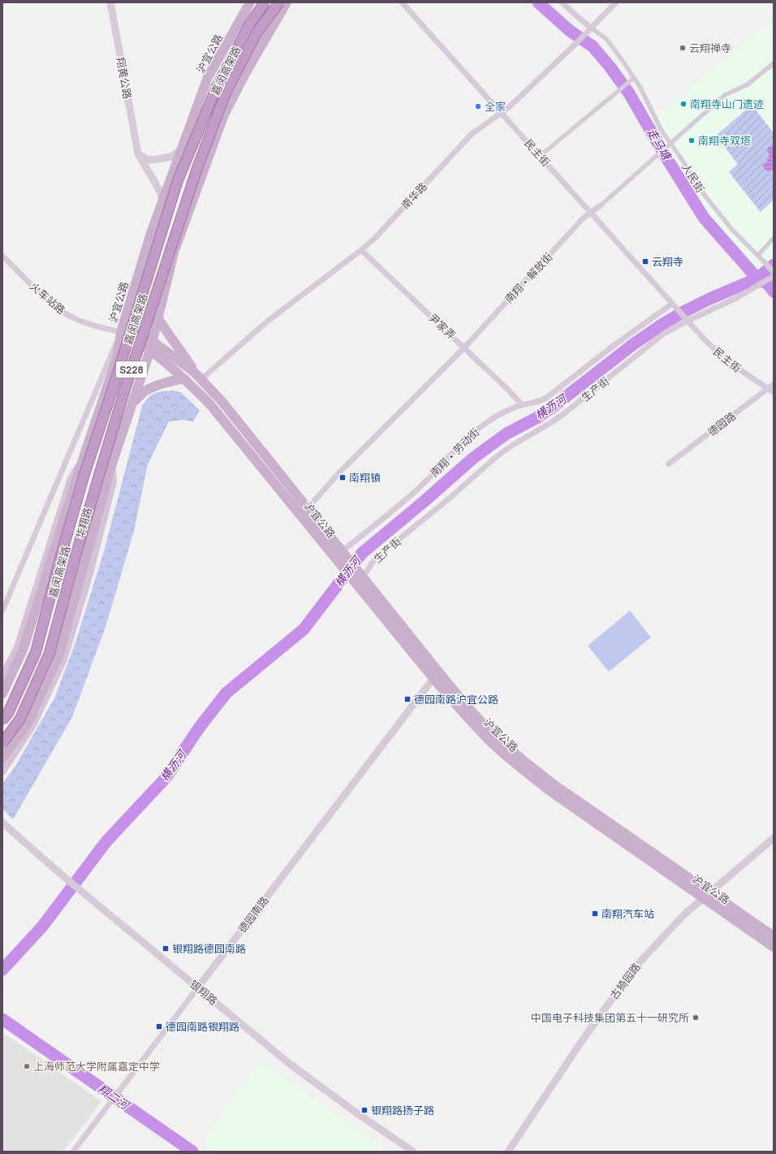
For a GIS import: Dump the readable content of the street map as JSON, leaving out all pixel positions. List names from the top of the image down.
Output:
{
  "streets": {
    "highway": ["嘉闵高架路", "S228"],
    "main road": ["沪宜公路", "华翔路"],
    "street": [
      "翔黄公路",
      "民主街",
      "人民街",
      "南华路",
      "南翔 • 解放街",
      "火车站路",
      "尹家弄",
      "生产街",
      "德园路",
      "南翔 • 劳动街",
      "德园南路",
      "古猗园路",
      "银翔路"
    ]
  },
  "crossings": [
    ["沪宜公路", "翔黄公路"],
    ["沪宜公路", "南华路"],
    ["沪宜公路", "南翔 • 解放街"],
    ["沪宜公路", "火车站路"],
    ["沪宜公路", "生产街"],
    ["沪宜公路", "南翔 • 劳动街"],
    ["沪宜公路", "华翔路"],
    ["沪宜公路", "德园南路"],
    ["沪宜公路", "古猗园路"],
    ["民主街", "南华路"],
    ["民主街", "南翔 • 解放街"],
    ["民主街", "生产街"],
    ["民主街", "德园路"],
    ["民主街", "南翔 • 劳动街"],
    ["人民街", "南华路"],
    ["人民街", "南翔 • 解放街"],
    ["南华路", "尹家弄"],
    ["南翔 • 解放街", "尹家弄"],
    ["火车站路", "华翔路"],
    ["尹家弄", "南翔 • 劳动街"],
    ["德园南路", "银翔路"]
  ],
  "water": ["走马塘", "横沥河", "翔二河"],
  "places": {
    "other": [
      "云翔禅寺",
      "南翔寺山门遗迹",
      "全家",
      "南翔寺双塔",
      "中国电子科技集团第五十一研究所",
      "上海师范大学附属嘉定中学"
    ],
    "transit": [
      "云翔寺",
      "南翔镇",
      "德园南路沪宜公路",
      "南翔汽车站",
      "银翔路德园南路",
      "德园南路银翔路",
      "银翔路扬子路"
    ]
  }
}
